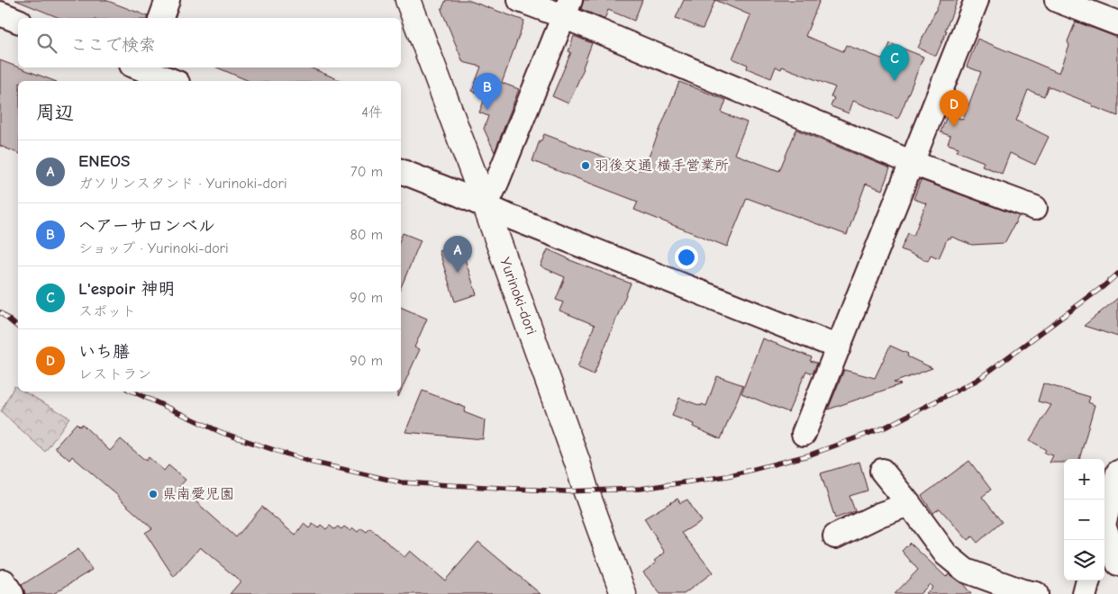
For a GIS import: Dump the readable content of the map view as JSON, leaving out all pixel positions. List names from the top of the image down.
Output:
{
  "streets": {
    "street": ["Yurinoki-dori"]
  },
  "places": ["羽後交通 横手営業所", "県南愛児園"],
  "page": {
    "search": "ここで検索",
    "pins": [
      "C",
      "B",
      "D",
      "A"
    ],
    "heading": ["周辺", "4件"],
    "list": [
      {
        "mark": "A",
        "name": "ENEOS",
        "note": "ガソリンスタンド · Yurinoki-dori",
        "value": "70 m"
      },
      {
        "mark": "B",
        "name": "ヘアーサロンベル",
        "note": "ショップ · Yurinoki-dori",
        "value": "80 m"
      },
      {
        "mark": "C",
        "name": "L'espoir 神明",
        "note": "スポット",
        "value": "90 m"
      },
      {
        "mark": "D",
        "name": "いち膳",
        "note": "レストラン",
        "value": "90 m"
      }
    ],
    "map_buttons": ["+", "−"]
  }
}
